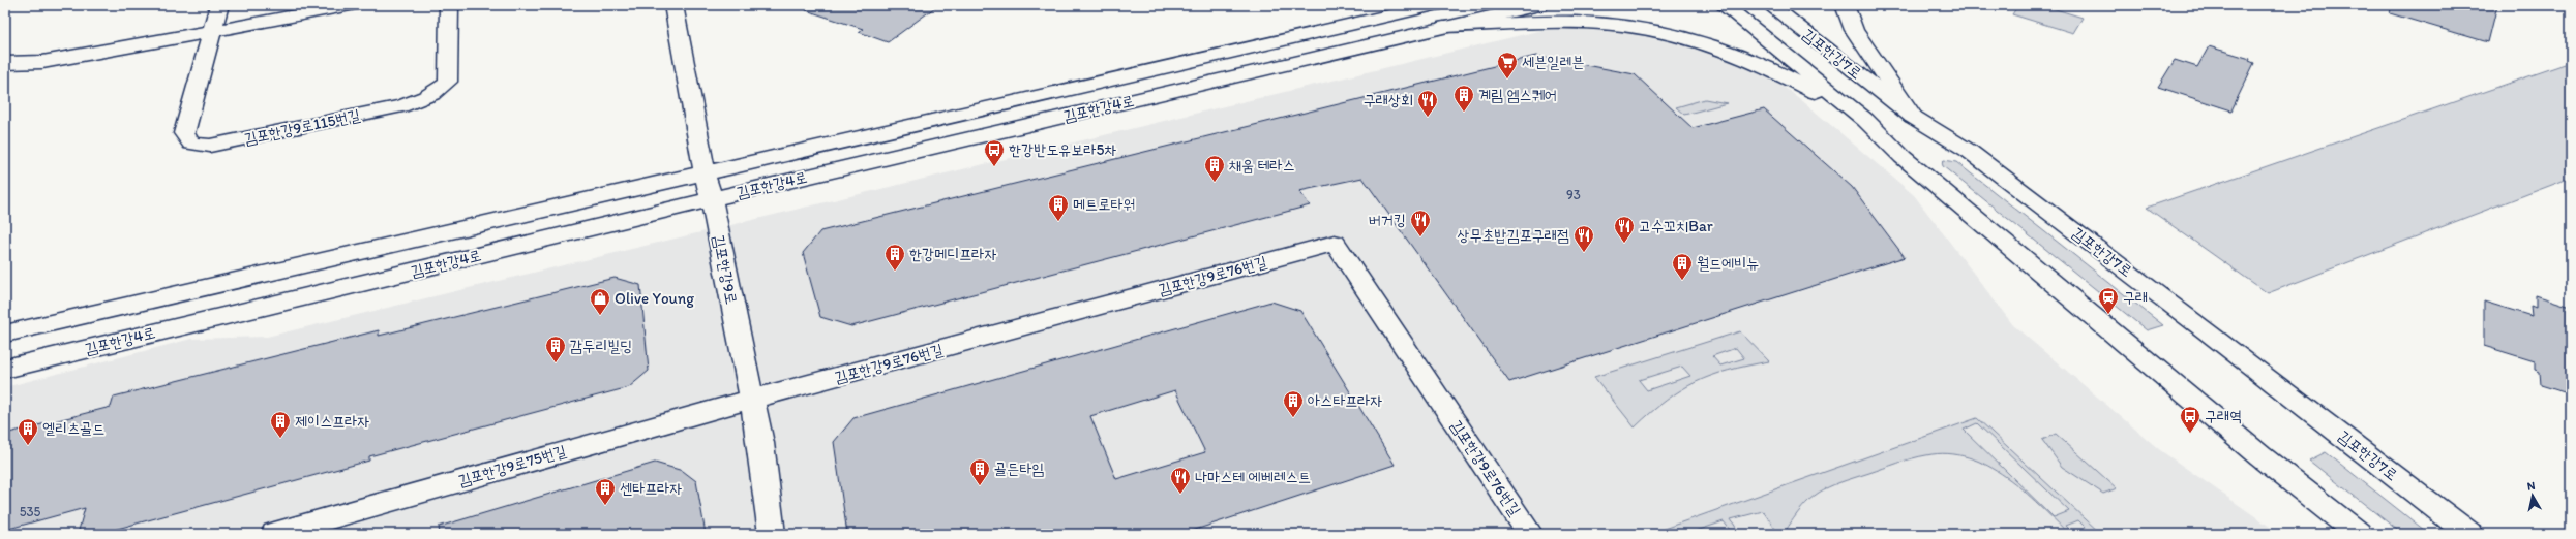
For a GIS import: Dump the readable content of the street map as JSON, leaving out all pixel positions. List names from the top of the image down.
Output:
{
  "streets": {
    "street": [
      "김포한강7로",
      "김포한강4로",
      "김포한강9로115번길",
      "김포한강9로",
      "김포한강9로76번길",
      "김포한강9로75번길"
    ]
  },
  "crossings": [
    ["김포한강4로", "김포한강9로"],
    ["김포한강9로", "김포한강9로76번길"],
    ["김포한강9로", "김포한강9로75번길"],
    ["김포한강9로76번길", "김포한강9로75번길"]
  ],
  "places": {
    "supermarket": ["세븐일레븐"],
    "building": [
      "계림 엠스퀘어",
      "채움 테라스",
      "메트로타워",
      "한강메디프라자",
      "월드에비뉴",
      "감두리빌딩",
      "아스타프라자",
      "제이스프라자",
      "엘리츠골드",
      "골든타임",
      "센타프라자"
    ],
    "restaurant": [
      "구래상회",
      "버거킹",
      "고수꼬치Bar",
      "상무초밥김포구래점",
      "나마스테 에베레스트"
    ],
    "bus stop": ["한강반도유보라5차", "구래역"],
    "station": ["구래"],
    "shop": ["Olive Young"]
  },
  "house_numbers": ["93", "535"],
  "north": "top"
}
